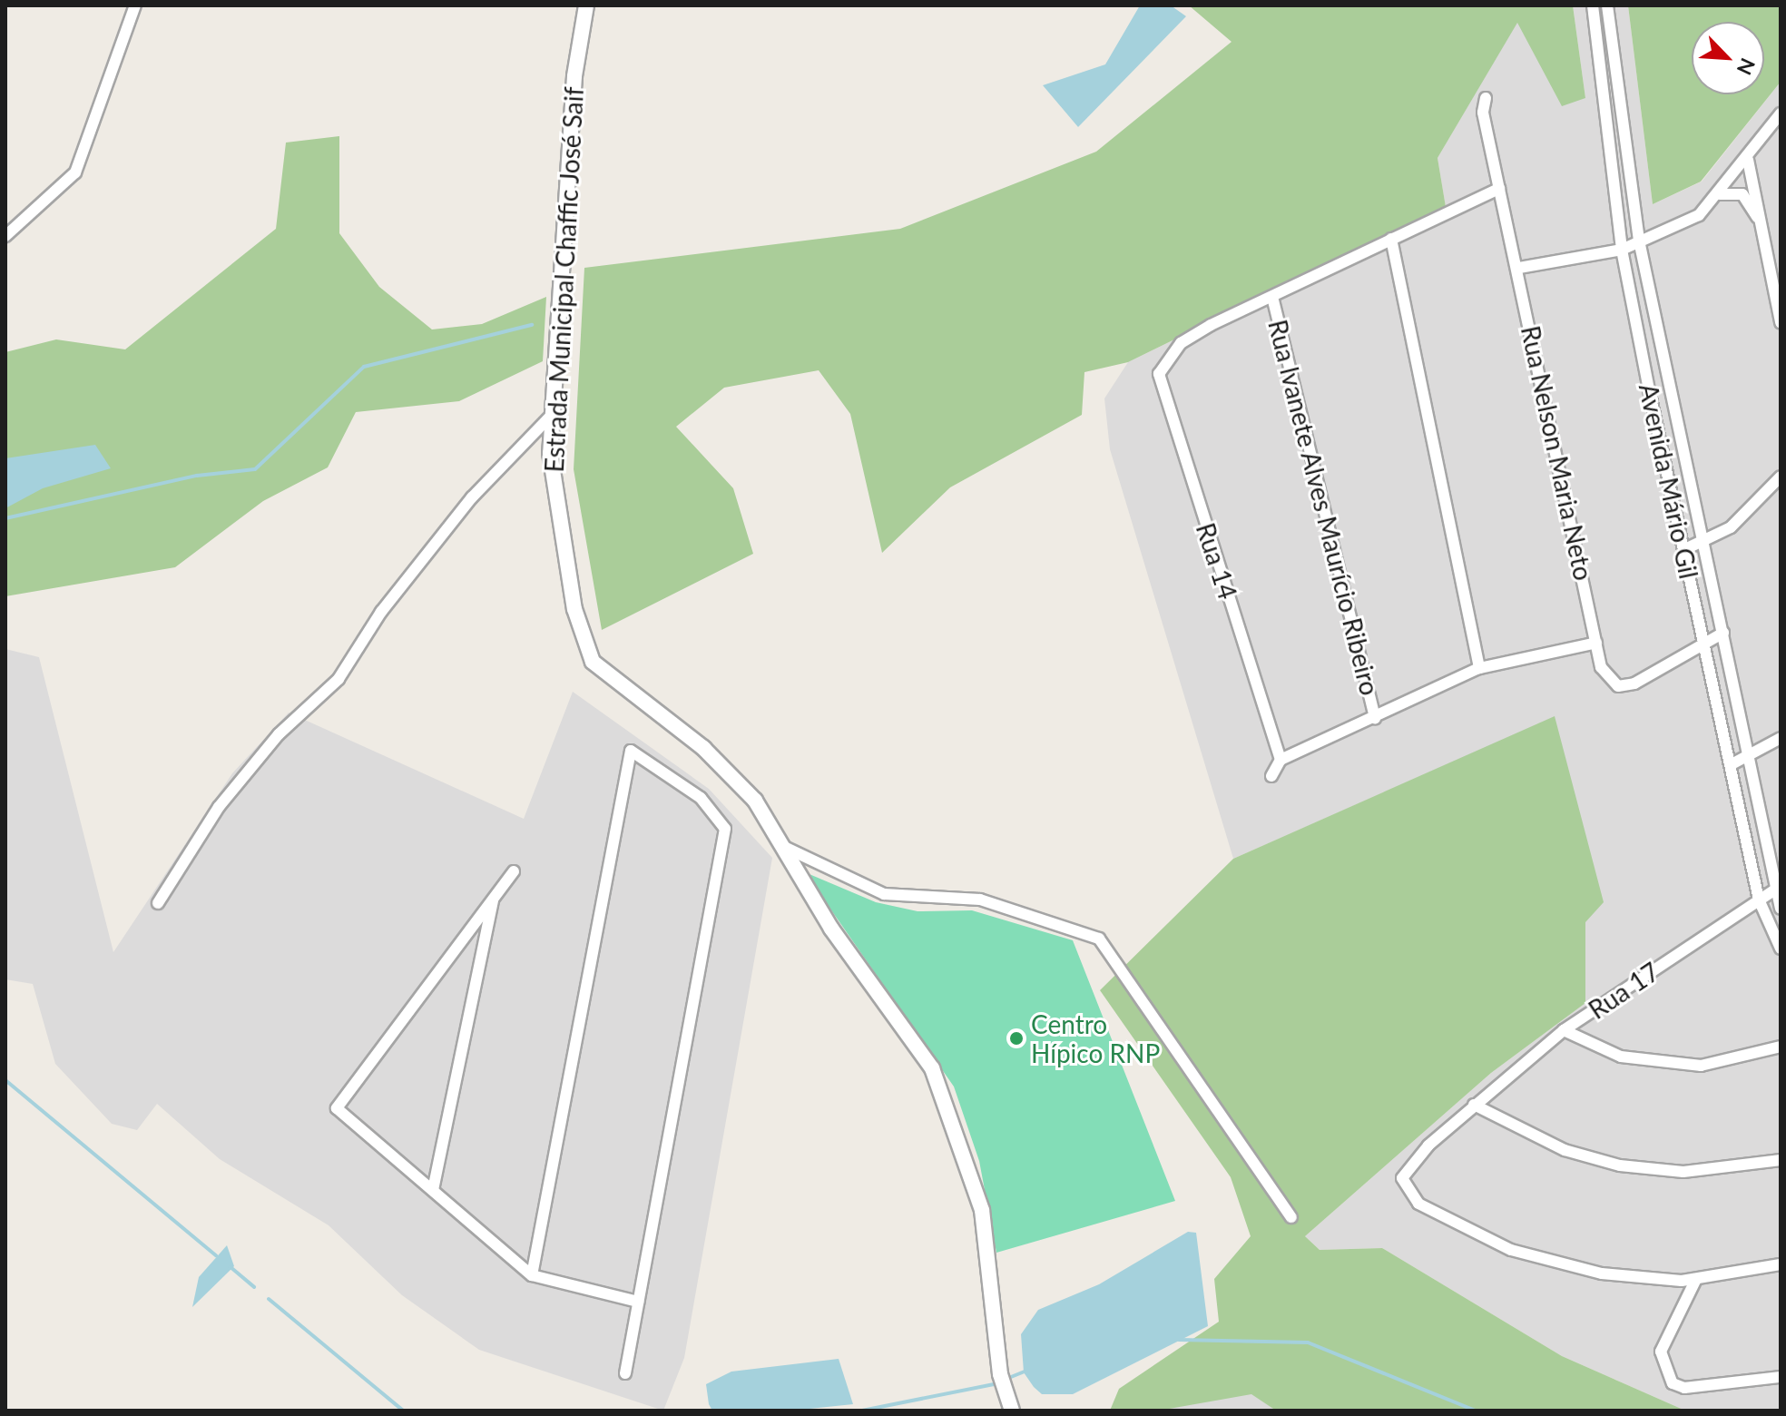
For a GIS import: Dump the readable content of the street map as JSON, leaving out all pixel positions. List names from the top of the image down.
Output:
{
  "streets": {
    "street": [
      "Estrada Municipal Chaffic José Saif",
      "Rua Nelson Maria Neto",
      "Avenida Mário Gil",
      "Rua lvanete Alves Maurício Ribeiro",
      "Rua 14",
      "Rua 17"
    ]
  },
  "crossings": [
    ["Rua Nelson Maria Neto", "Avenida Mário Gil"],
    ["Avenida Mário Gil", "Rua 17"],
    ["Rua lvanete Alves Maurício Ribeiro", "Rua 14"]
  ],
  "places": ["Centro Hípico RNP"],
  "north": "bottom right"
}
